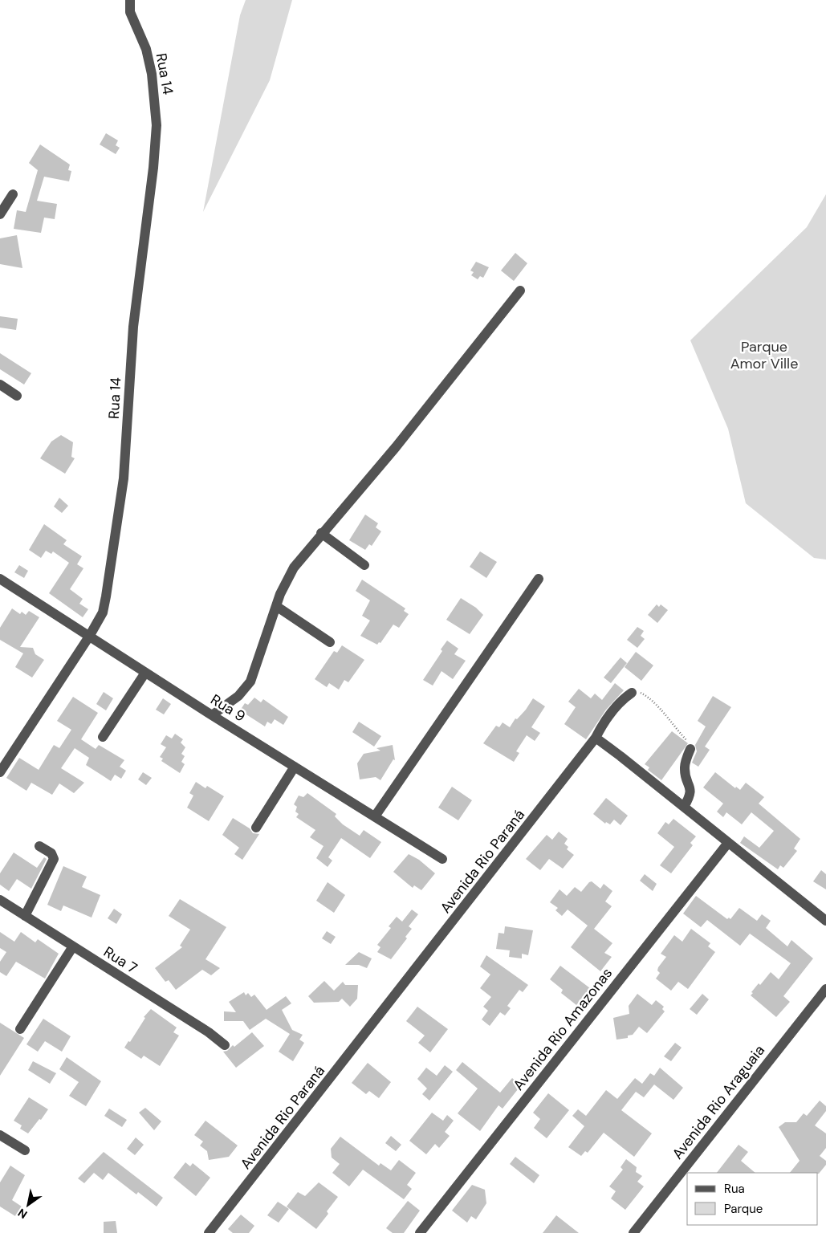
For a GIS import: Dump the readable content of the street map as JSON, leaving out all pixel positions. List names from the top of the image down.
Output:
{
  "streets": {
    "street": [
      "Rua 14",
      "Rua 9",
      "Avenida Rio Paraná",
      "Rua 7",
      "Avenida Rio Amazonas",
      "Avenida Rio Araguaia"
    ]
  },
  "crossings": [
    ["Rua 14", "Rua 9"]
  ],
  "parks": ["Parque Amor Ville"],
  "legend": ["Rua", "Parque"],
  "north": "bottom left"
}
